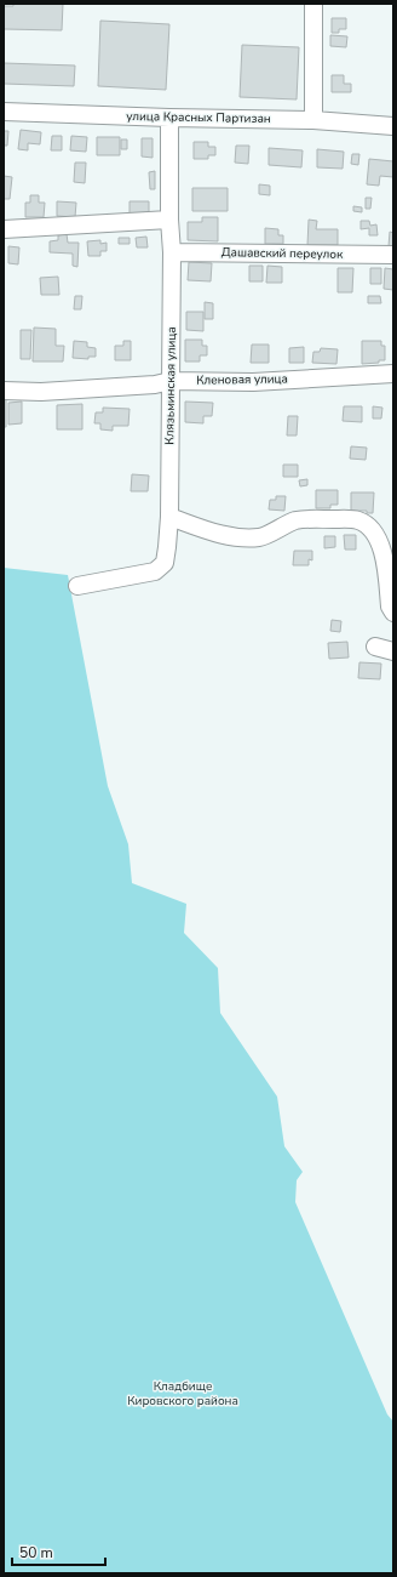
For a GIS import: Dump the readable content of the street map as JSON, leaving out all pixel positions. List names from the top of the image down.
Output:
{
  "streets": {
    "street": [
      "улица Красных Партизан",
      "Дашавский переулок",
      "Кленовая улица",
      "Клязьминская улица"
    ]
  },
  "crossings": [
    ["улица Красных Партизан", "Клязьминская улица"],
    ["Дашавский переулок", "Клязьминская улица"],
    ["Кленовая улица", "Клязьминская улица"]
  ],
  "parks": ["Кладбище Кировского района"],
  "scale_bar": "50 m"
}
